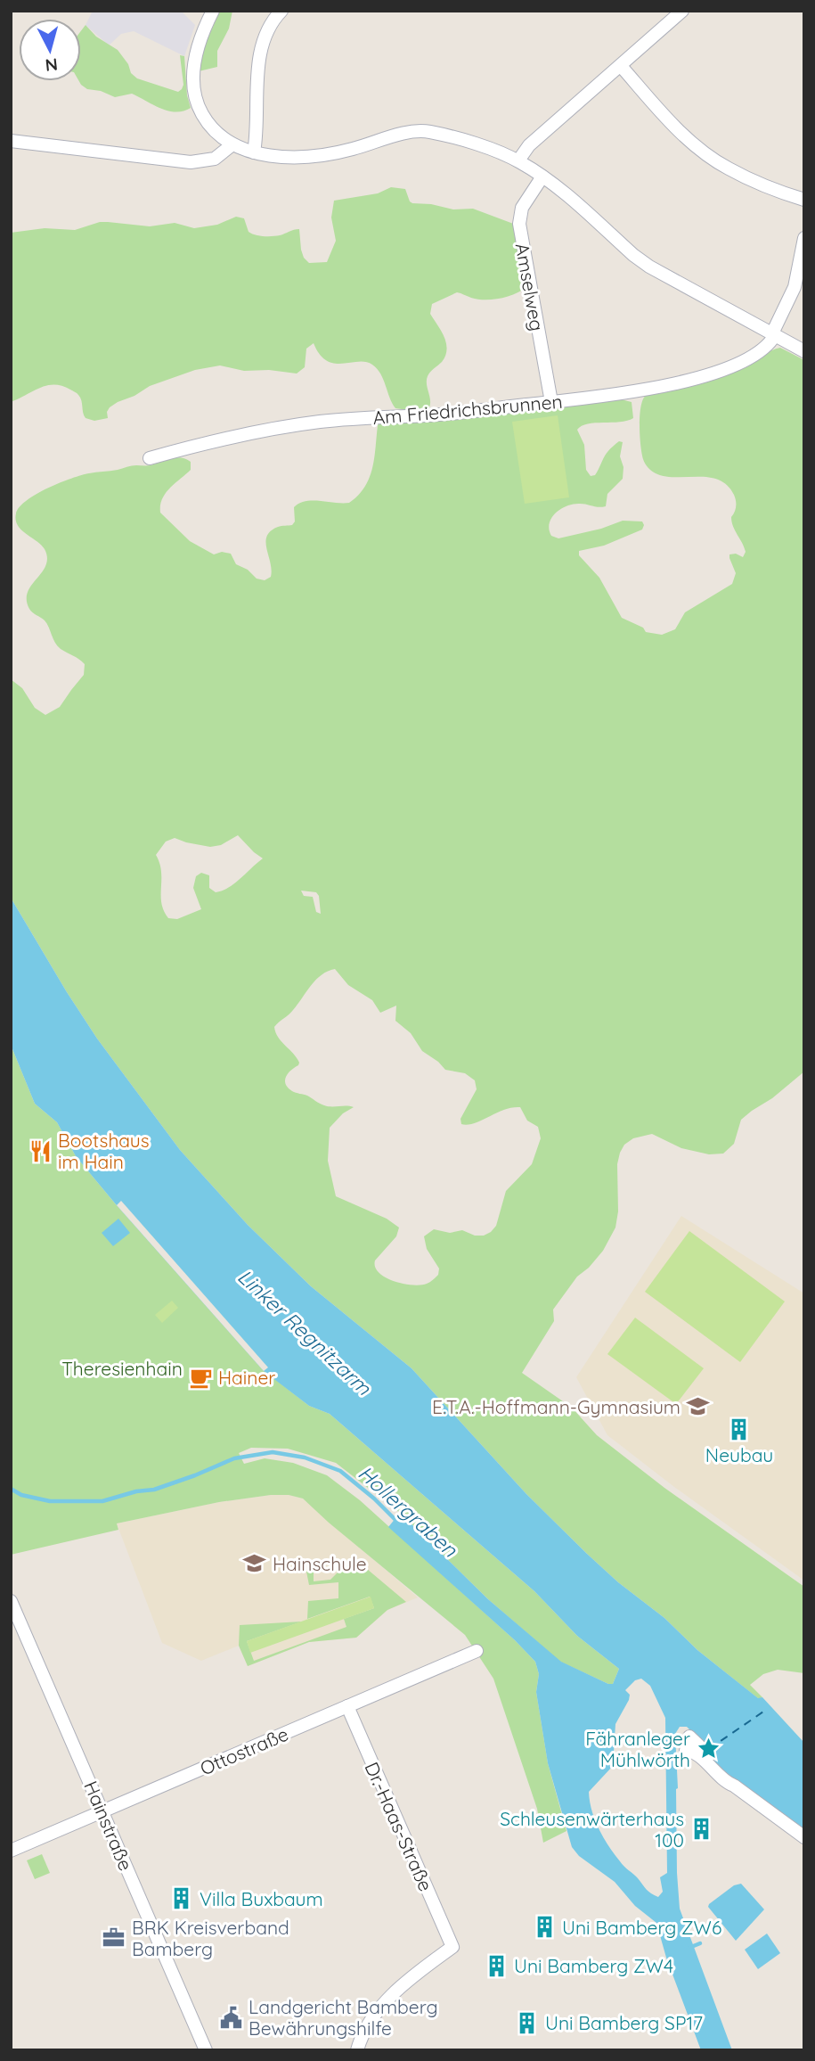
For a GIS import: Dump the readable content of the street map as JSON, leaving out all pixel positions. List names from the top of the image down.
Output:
{
  "streets": {
    "street": [
      "Amselweg",
      "Am Friedrichsbrunnen",
      "Ottostraße",
      "Hainstraße",
      "Dr.-Haas-Straße"
    ]
  },
  "crossings": [
    ["Amselweg", "Am Friedrichsbrunnen"],
    ["Ottostraße", "Hainstraße"],
    ["Ottostraße", "Dr.-Haas-Straße"]
  ],
  "water": ["Linker Regnitzarm", "Hollergraben"],
  "parks": ["Theresienhain"],
  "places": {
    "restaurant": ["Bootshaus im Hain"],
    "cafe": ["Hainer"],
    "school or university": ["E.T.A.-Hoffmann-Gymnasium", "Hainschule"],
    "building": [
      "Neubau",
      "Schleusenwärterhaus 100",
      "Villa Buxbaum",
      "Uni Bamberg ZW6",
      "Uni Bamberg ZW4",
      "Uni Bamberg SP17"
    ],
    "place": ["Fähranleger Mühlwörth"],
    "office": ["BRK Kreisverband Bamberg"],
    "public building": ["Landgericht Bamberg Bewährungshilfe"]
  },
  "north": "bottom"
}
